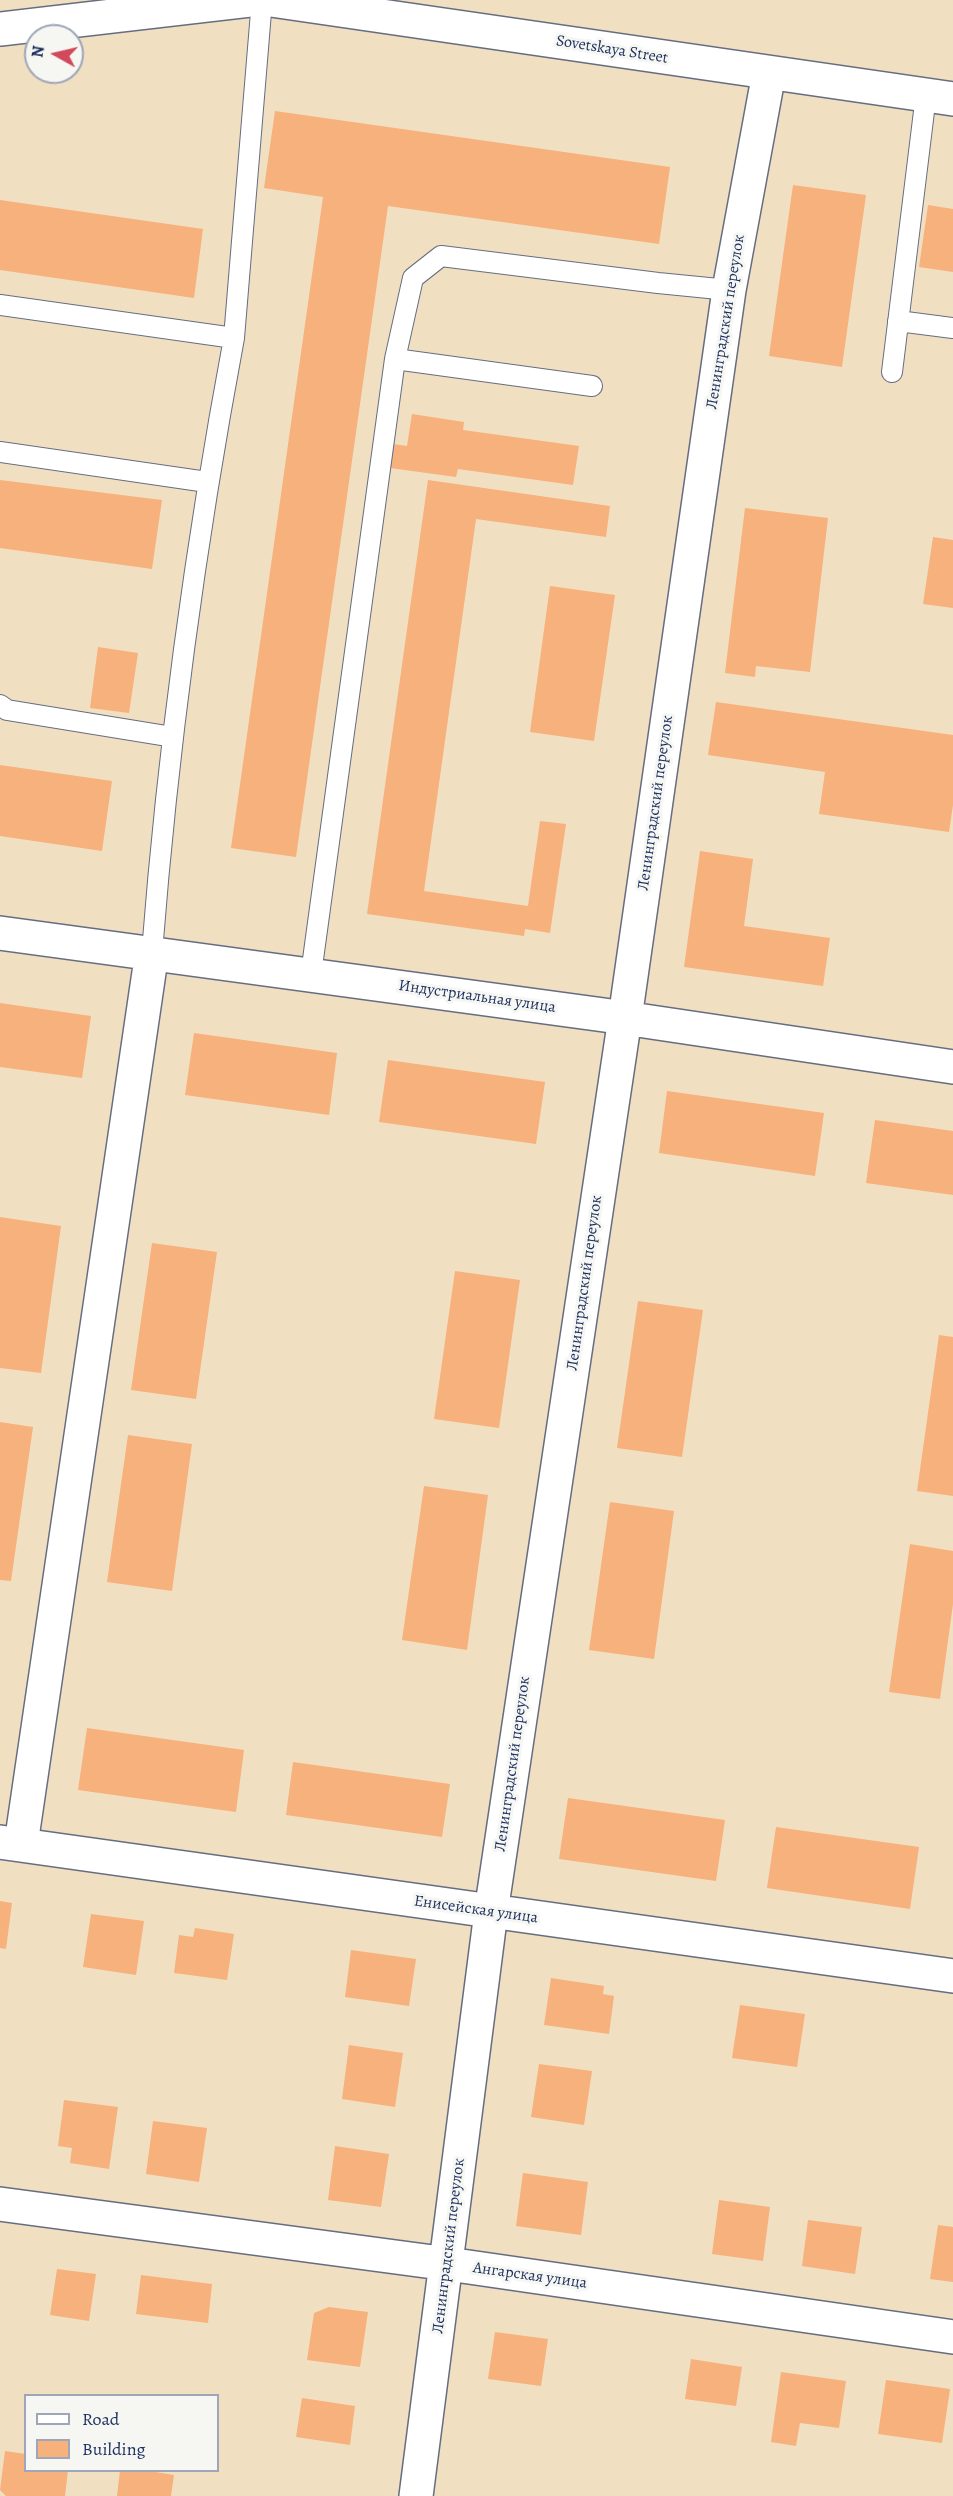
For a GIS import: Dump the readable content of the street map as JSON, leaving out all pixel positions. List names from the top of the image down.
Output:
{
  "streets": {
    "street": [
      "Sovetskaya Street",
      "Ленинградский переулок",
      "Индустриальная улица",
      "Енисейская улица",
      "Ангарская улица"
    ]
  },
  "crossings": [
    ["Sovetskaya Street", "Ленинградский переулок"],
    ["Ленинградский переулок", "Индустриальная улица"],
    ["Ленинградский переулок", "Енисейская улица"],
    ["Ленинградский переулок", "Ангарская улица"]
  ],
  "legend": ["Road", "Building"],
  "north": "left"
}
